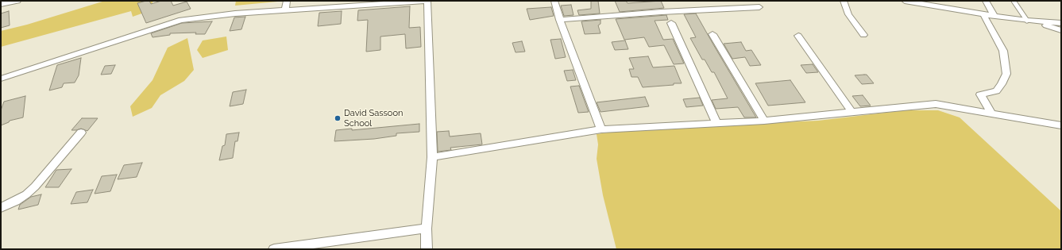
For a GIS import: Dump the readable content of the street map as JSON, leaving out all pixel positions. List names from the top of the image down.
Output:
{
  "places": ["David Sassoon School"]
}
